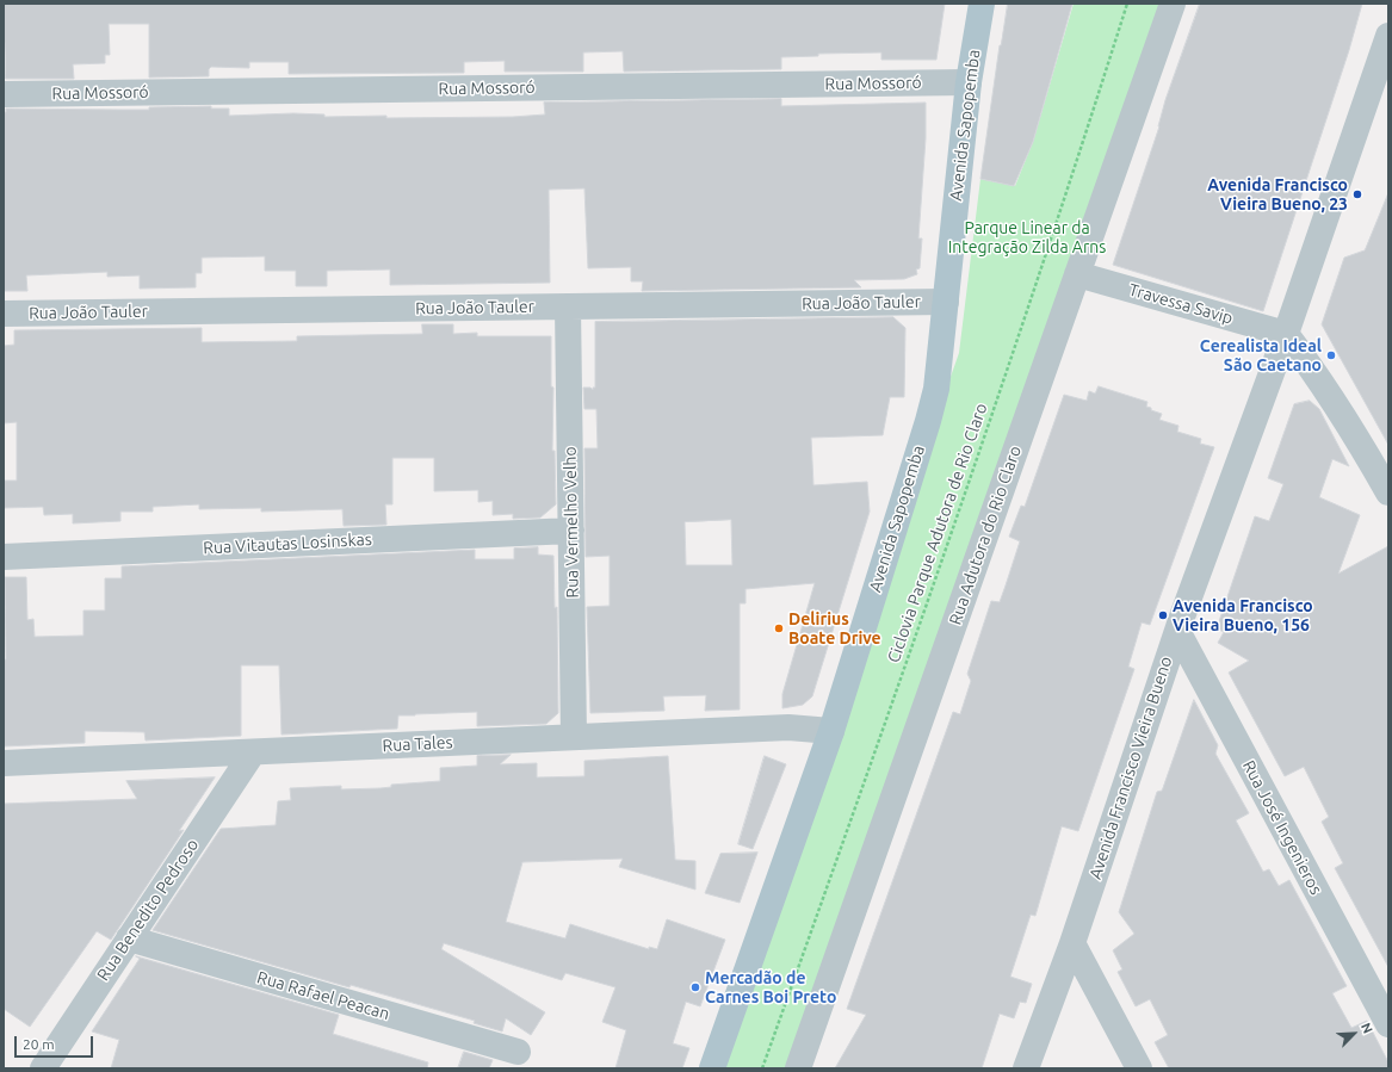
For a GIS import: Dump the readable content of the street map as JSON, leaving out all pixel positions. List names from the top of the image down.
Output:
{
  "streets": {
    "main road": ["Avenida Sapopemba"],
    "street": [
      "Rua Mossoró",
      "Rua João Tauler",
      "Travessa Savip",
      "Rua Vermelho Velho",
      "Rua Adutora do Rio Claro",
      "Rua Vitautas Losinskas",
      "Rua Tales",
      "Avenida Francisco Vieira Bueno",
      "Rua José Ingenieros",
      "Rua Benedito Pedroso",
      "Rua Rafael Peacan"
    ],
    "path": ["Ciclovia Parque Adutora de Rio Claro"]
  },
  "crossings": [
    ["Rua Mossoró", "Avenida Sapopemba"],
    ["Avenida Sapopemba", "Rua João Tauler"],
    ["Avenida Sapopemba", "Rua Tales"],
    ["Rua João Tauler", "Rua Vermelho Velho"],
    ["Travessa Savip", "Rua Adutora do Rio Claro"],
    ["Travessa Savip", "Avenida Francisco Vieira Bueno"],
    ["Rua Vermelho Velho", "Rua Vitautas Losinskas"],
    ["Rua Vermelho Velho", "Rua Tales"],
    ["Rua Tales", "Rua Benedito Pedroso"],
    ["Avenida Francisco Vieira Bueno", "Rua José Ingenieros"],
    ["Rua Benedito Pedroso", "Rua Rafael Peacan"]
  ],
  "parks": ["Parque Linear da Integração Zilda Arns"],
  "places": [
    "Avenida Francisco Vieira Bueno, 23",
    "Cerealista Ideal São Caetano",
    "Avenida Francisco Vieira Bueno, 156",
    "Delirius Boate Drive",
    "Mercadão de Carnes Boi Preto"
  ],
  "scale_bar": "20 m",
  "north": "top right"
}
